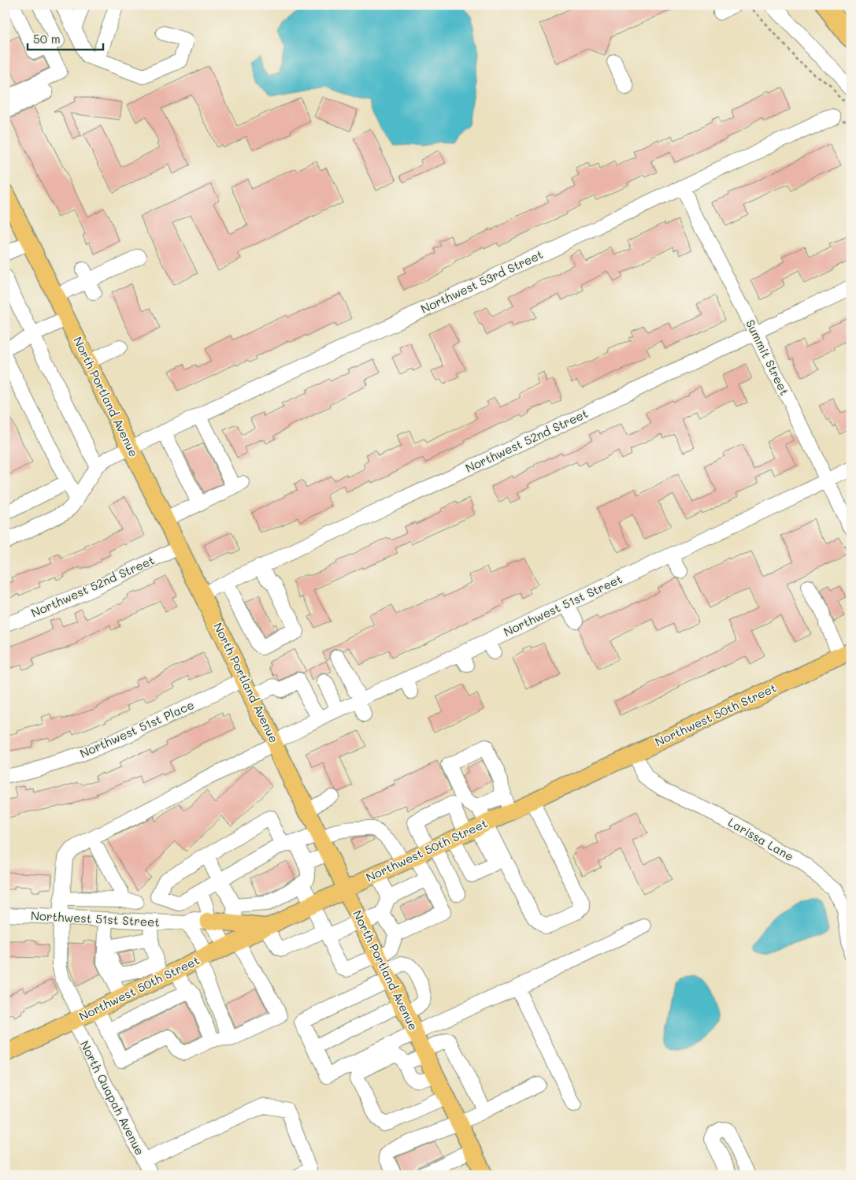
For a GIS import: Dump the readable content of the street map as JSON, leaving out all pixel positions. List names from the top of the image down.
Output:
{
  "streets": {
    "main road": ["North Portland Avenue", "Northwest 50th Street"],
    "street": [
      "Northwest 53rd Street",
      "Summit Street",
      "Northwest 52nd Street",
      "Northwest 51st Street",
      "Northwest 51st Place",
      "Larissa Lane",
      "North Quapah Avenue"
    ]
  },
  "crossings": [
    ["Northwest 53rd Street", "Summit Street"],
    ["Northwest 53rd Street", "North Portland Avenue"],
    ["Summit Street", "Northwest 52nd Street"],
    ["Summit Street", "Northwest 51st Street"],
    ["North Portland Avenue", "Northwest 52nd Street"],
    ["North Portland Avenue", "Northwest 51st Street"],
    ["North Portland Avenue", "Northwest 50th Street"],
    ["North Portland Avenue", "Northwest 51st Place"],
    ["Northwest 51st Street", "North Quapah Avenue"],
    ["Northwest 50th Street", "Larissa Lane"],
    ["Northwest 50th Street", "North Quapah Avenue"]
  ],
  "scale_bar": "50 m"
}
